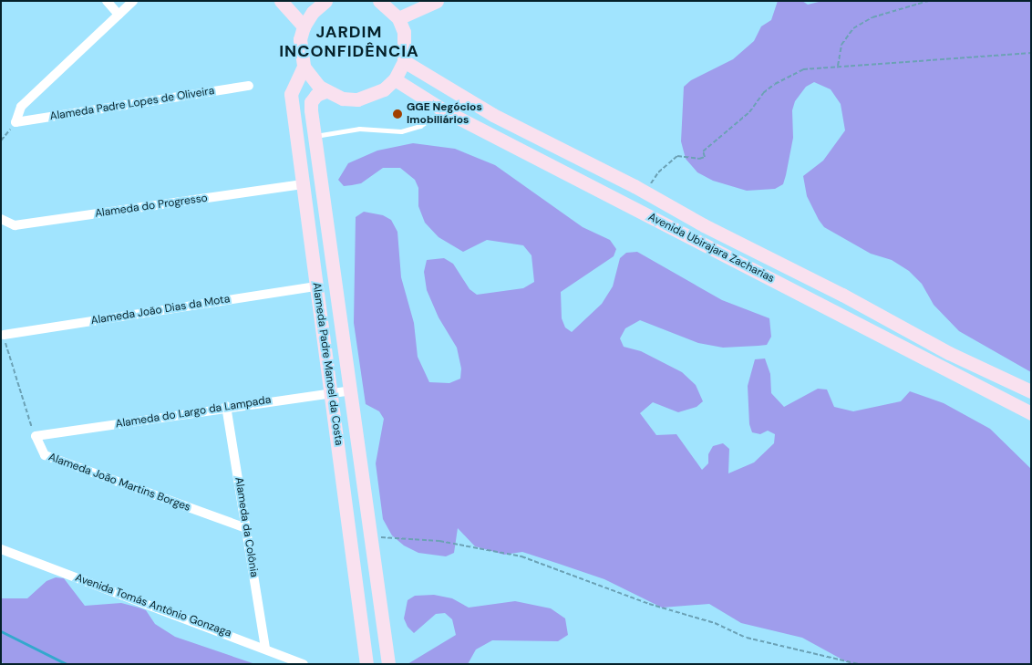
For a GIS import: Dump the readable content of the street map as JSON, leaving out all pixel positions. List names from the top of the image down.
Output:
{
  "streets": {
    "main road": ["Avenida Ubirajara Zacharias", "Alameda Padre Manoel da Costa"],
    "street": [
      "Alameda Padre Lopes de Oliveira",
      "Alameda do Progresso",
      "Alameda João Dias da Mota",
      "Alameda do Largo da Lampada",
      "Alameda João Martins Borges",
      "Alameda da Colônia",
      "Avenida Tomás Antônio Gonzaga"
    ]
  },
  "crossings": [
    ["Alameda do Progresso", "Alameda Padre Manoel da Costa"],
    ["Alameda João Dias da Mota", "Alameda Padre Manoel da Costa"],
    ["Alameda Padre Manoel da Costa", "Alameda do Largo da Lampada"],
    ["Alameda do Largo da Lampada", "Alameda João Martins Borges"],
    ["Alameda do Largo da Lampada", "Alameda da Colônia"],
    ["Alameda João Martins Borges", "Alameda da Colônia"],
    ["Alameda da Colônia", "Avenida Tomás Antônio Gonzaga"]
  ],
  "districts": ["JARDIM INCONFIDÊNCIA"],
  "places": ["GGE Negócios Imobiliários"]
}
